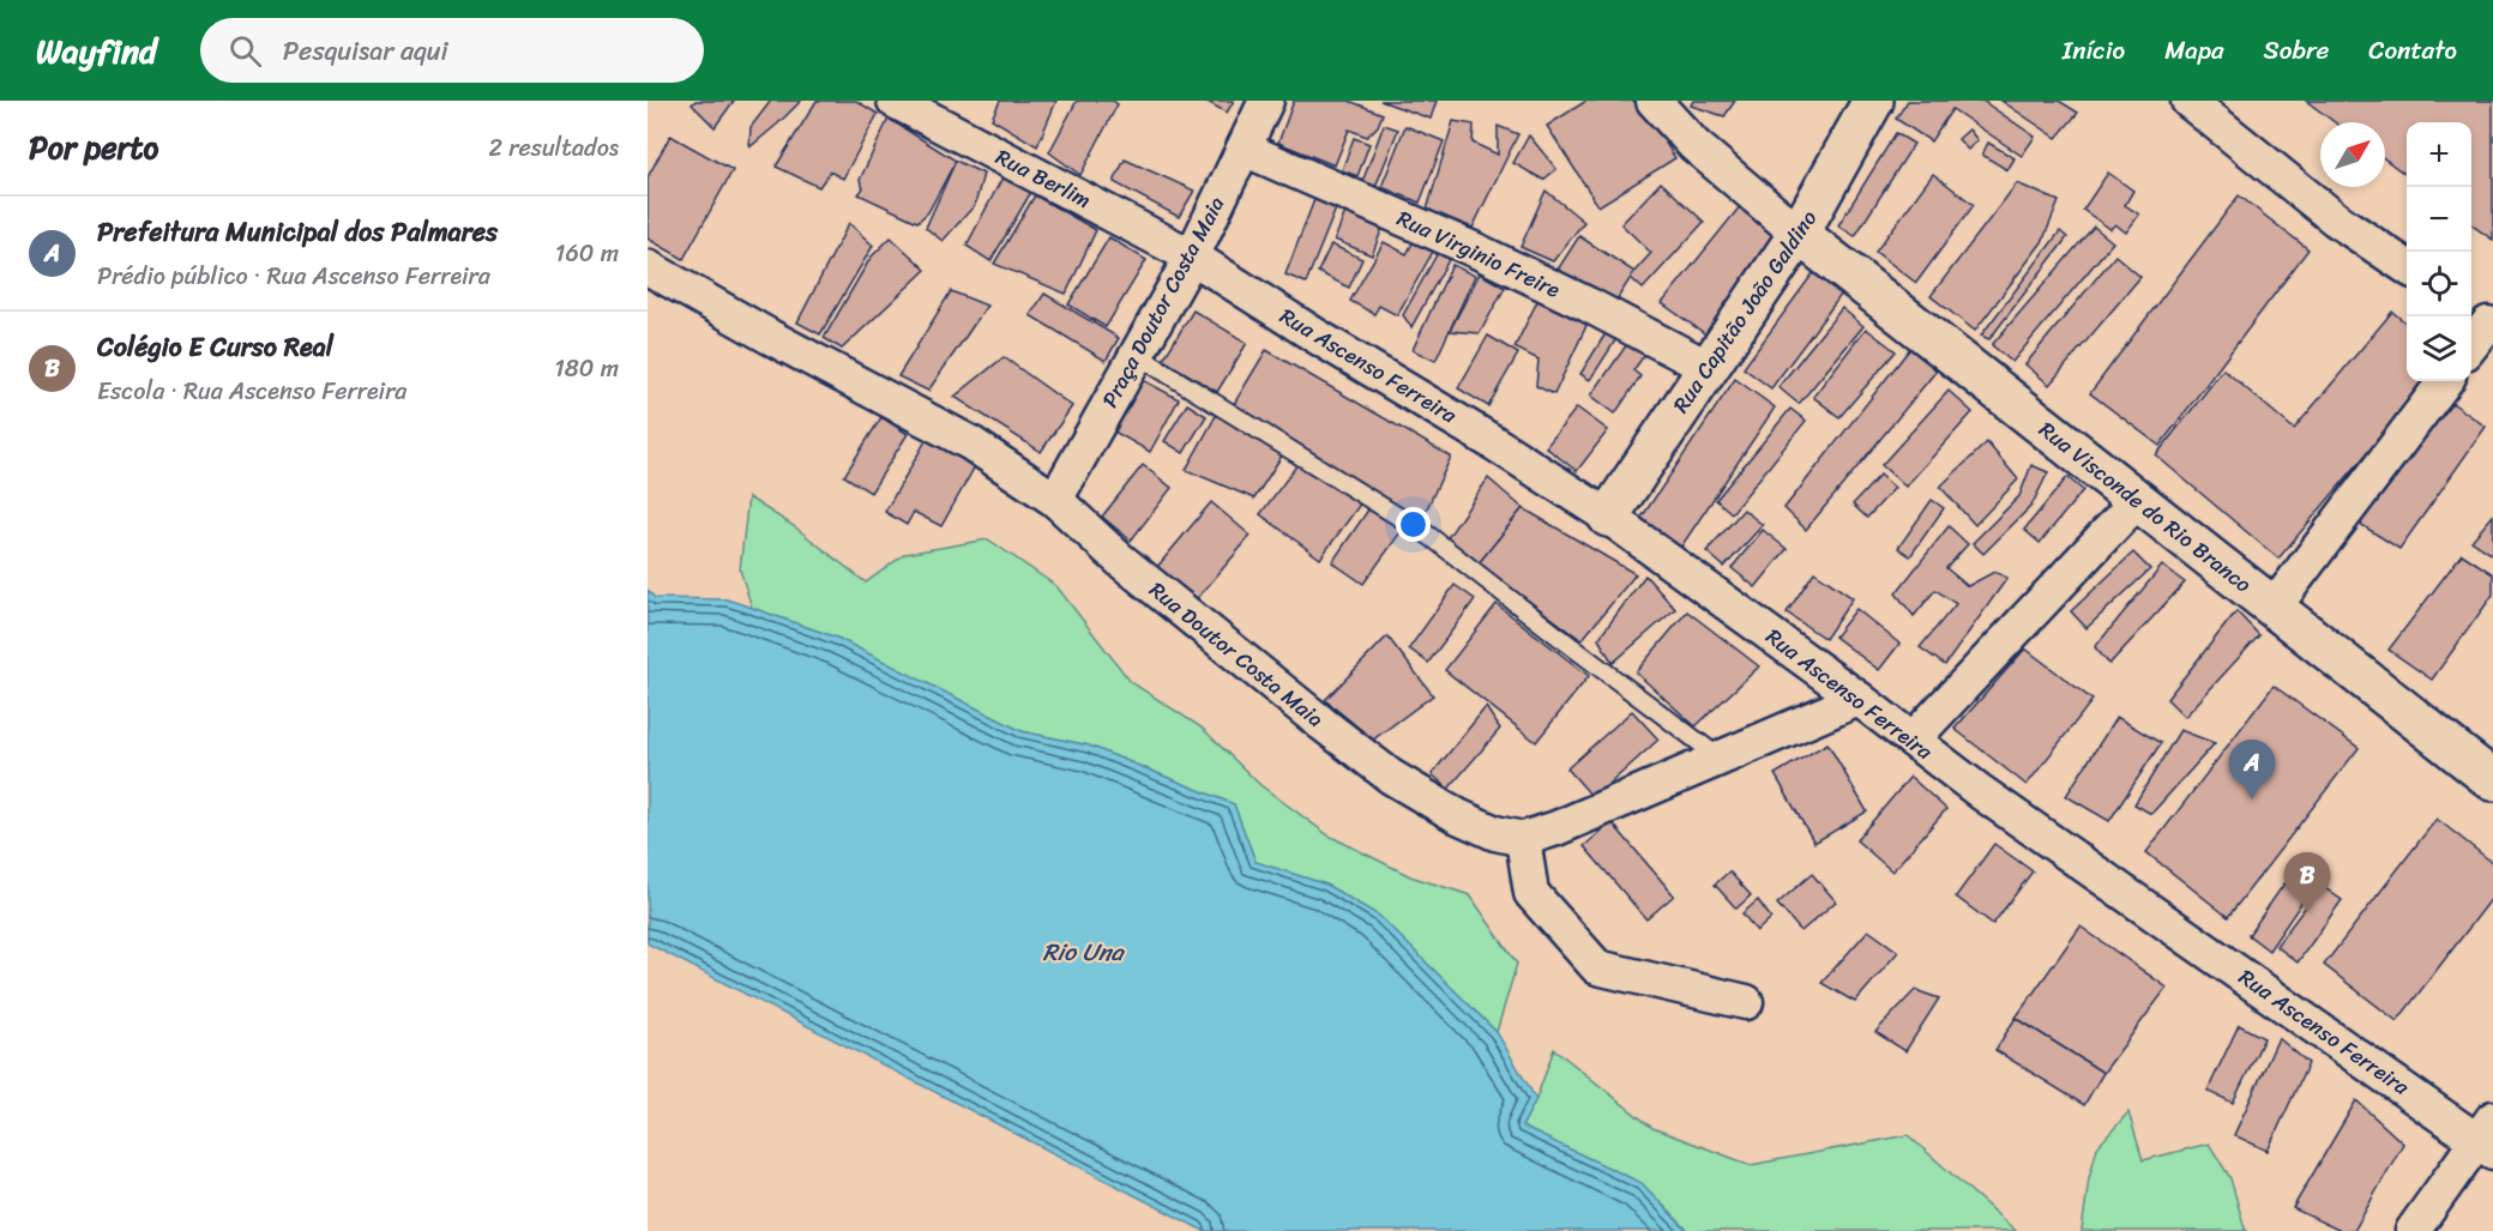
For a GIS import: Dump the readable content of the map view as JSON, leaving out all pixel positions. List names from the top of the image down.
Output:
{
  "streets": {
    "street": [
      "Rua Berlim",
      "Rua Virginio Freire",
      "Praça Doutor Costa Maia",
      "Rua Capitão João Galdino",
      "Rua Ascenso Ferreira",
      "Rua Visconde do Rio Branco",
      "Rua Doutor Costa Maia"
    ]
  },
  "crossings": [
    ["Rua Berlim", "Praça Doutor Costa Maia"],
    ["Rua Berlim", "Rua Ascenso Ferreira"],
    ["Rua Virginio Freire", "Praça Doutor Costa Maia"],
    ["Rua Virginio Freire", "Rua Capitão João Galdino"],
    ["Praça Doutor Costa Maia", "Rua Ascenso Ferreira"],
    ["Praça Doutor Costa Maia", "Rua Doutor Costa Maia"],
    ["Rua Capitão João Galdino", "Rua Ascenso Ferreira"],
    ["Rua Capitão João Galdino", "Rua Visconde do Rio Branco"]
  ],
  "water": ["Rio Una"],
  "north": "top right",
  "page": {
    "header": "Wayfind",
    "search": "Pesquisar aqui",
    "nav": [
      "Início",
      "Mapa",
      "Sobre",
      "Contato"
    ],
    "heading": ["Por perto", "2 resultados"],
    "map_buttons": ["+", "−"],
    "list": [
      {
        "mark": "A",
        "name": "Prefeitura Municipal dos Palmares",
        "note": "Prédio público · Rua Ascenso Ferreira",
        "value": "160 m"
      },
      {
        "mark": "B",
        "name": "Colégio E Curso Real",
        "note": "Escola · Rua Ascenso Ferreira",
        "value": "180 m"
      }
    ],
    "pins": ["A", "B"]
  }
}
